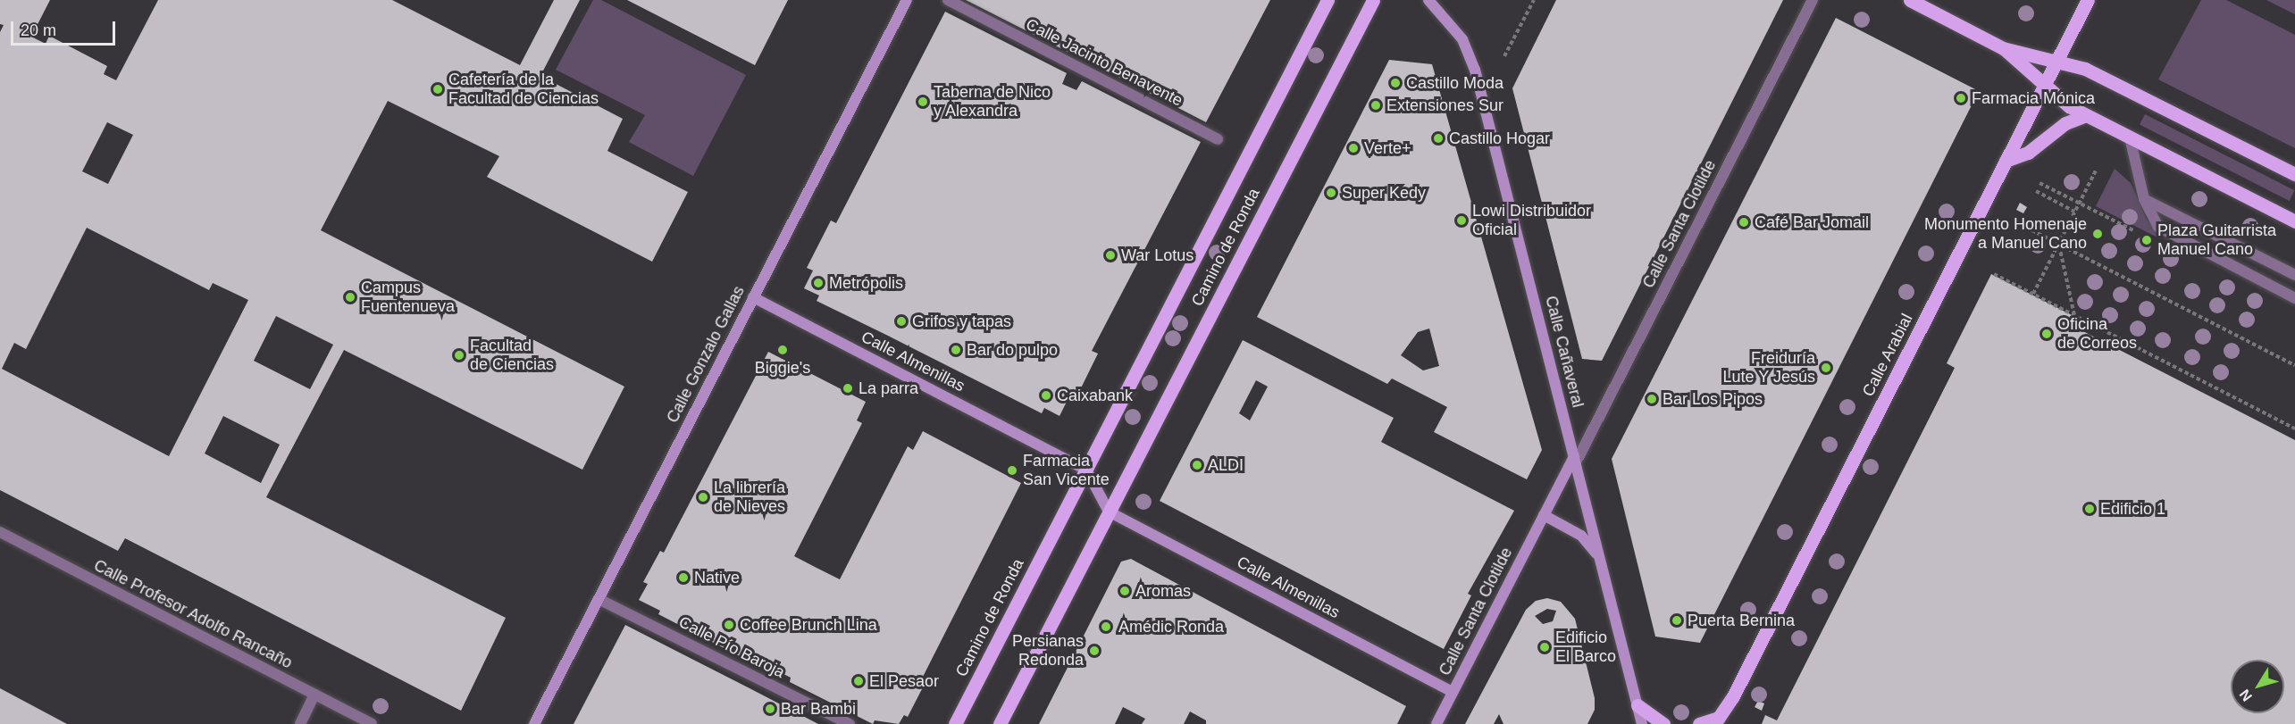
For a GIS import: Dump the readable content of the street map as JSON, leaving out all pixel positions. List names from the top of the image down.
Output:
{
  "streets": {
    "main road": ["Camino de Ronda", "Calle Arabial"],
    "street": [
      "Calle Jacinto Benavente",
      "Calle Santa Clotilde",
      "Calle Cañaveral",
      "Calle Gonzalo Gallas",
      "Calle Almenillas",
      "Calle Profesor Adolfo Rancaño",
      "Calle Pío Baroja"
    ]
  },
  "crossings": [
    ["Calle Santa Clotilde", "Calle Cañaveral"],
    ["Calle Santa Clotilde", "Calle Almenillas"],
    ["Camino de Ronda", "Calle Almenillas"],
    ["Calle Gonzalo Gallas", "Calle Almenillas"],
    ["Calle Gonzalo Gallas", "Calle Pío Baroja"]
  ],
  "places": [
    "Castillo Moda",
    "Cafetería de la Facultad de Ciencias",
    "Farmacia Mónica",
    "Taberna de Nico y Alexandra",
    "Extensiones Sur",
    "Castillo Hogar",
    "Verte+",
    "Super Kedy",
    "Lowi Distribuidor Oficial",
    "Café Bar Jomail",
    "Monumento Homenaje a Manuel Cano",
    "Plaza Guitarrista Manuel Cano",
    "War Lotus",
    "Metrópolis",
    "Campus Fuentenueva",
    "Grifos y tapas",
    "Oficina de Correos",
    "Biggie's",
    "Bar do pulpo",
    "Facultad de Ciencias",
    "Freiduría Lute Y Jesús",
    "La parra",
    "Caixabank",
    "Bar Los Pipos",
    "ALDI",
    "Farmacia San Vicente",
    "La librería de Nieves",
    "Edificio 1",
    "Native",
    "Aromas",
    "Puerta Bernina",
    "Coffee Brunch Lina",
    "Amédic Ronda",
    "Edificio El Barco",
    "Persianas Redonda",
    "El Pesaor",
    "Bar Bambi"
  ],
  "scale_bar": "20 m",
  "north": "bottom left"
}
